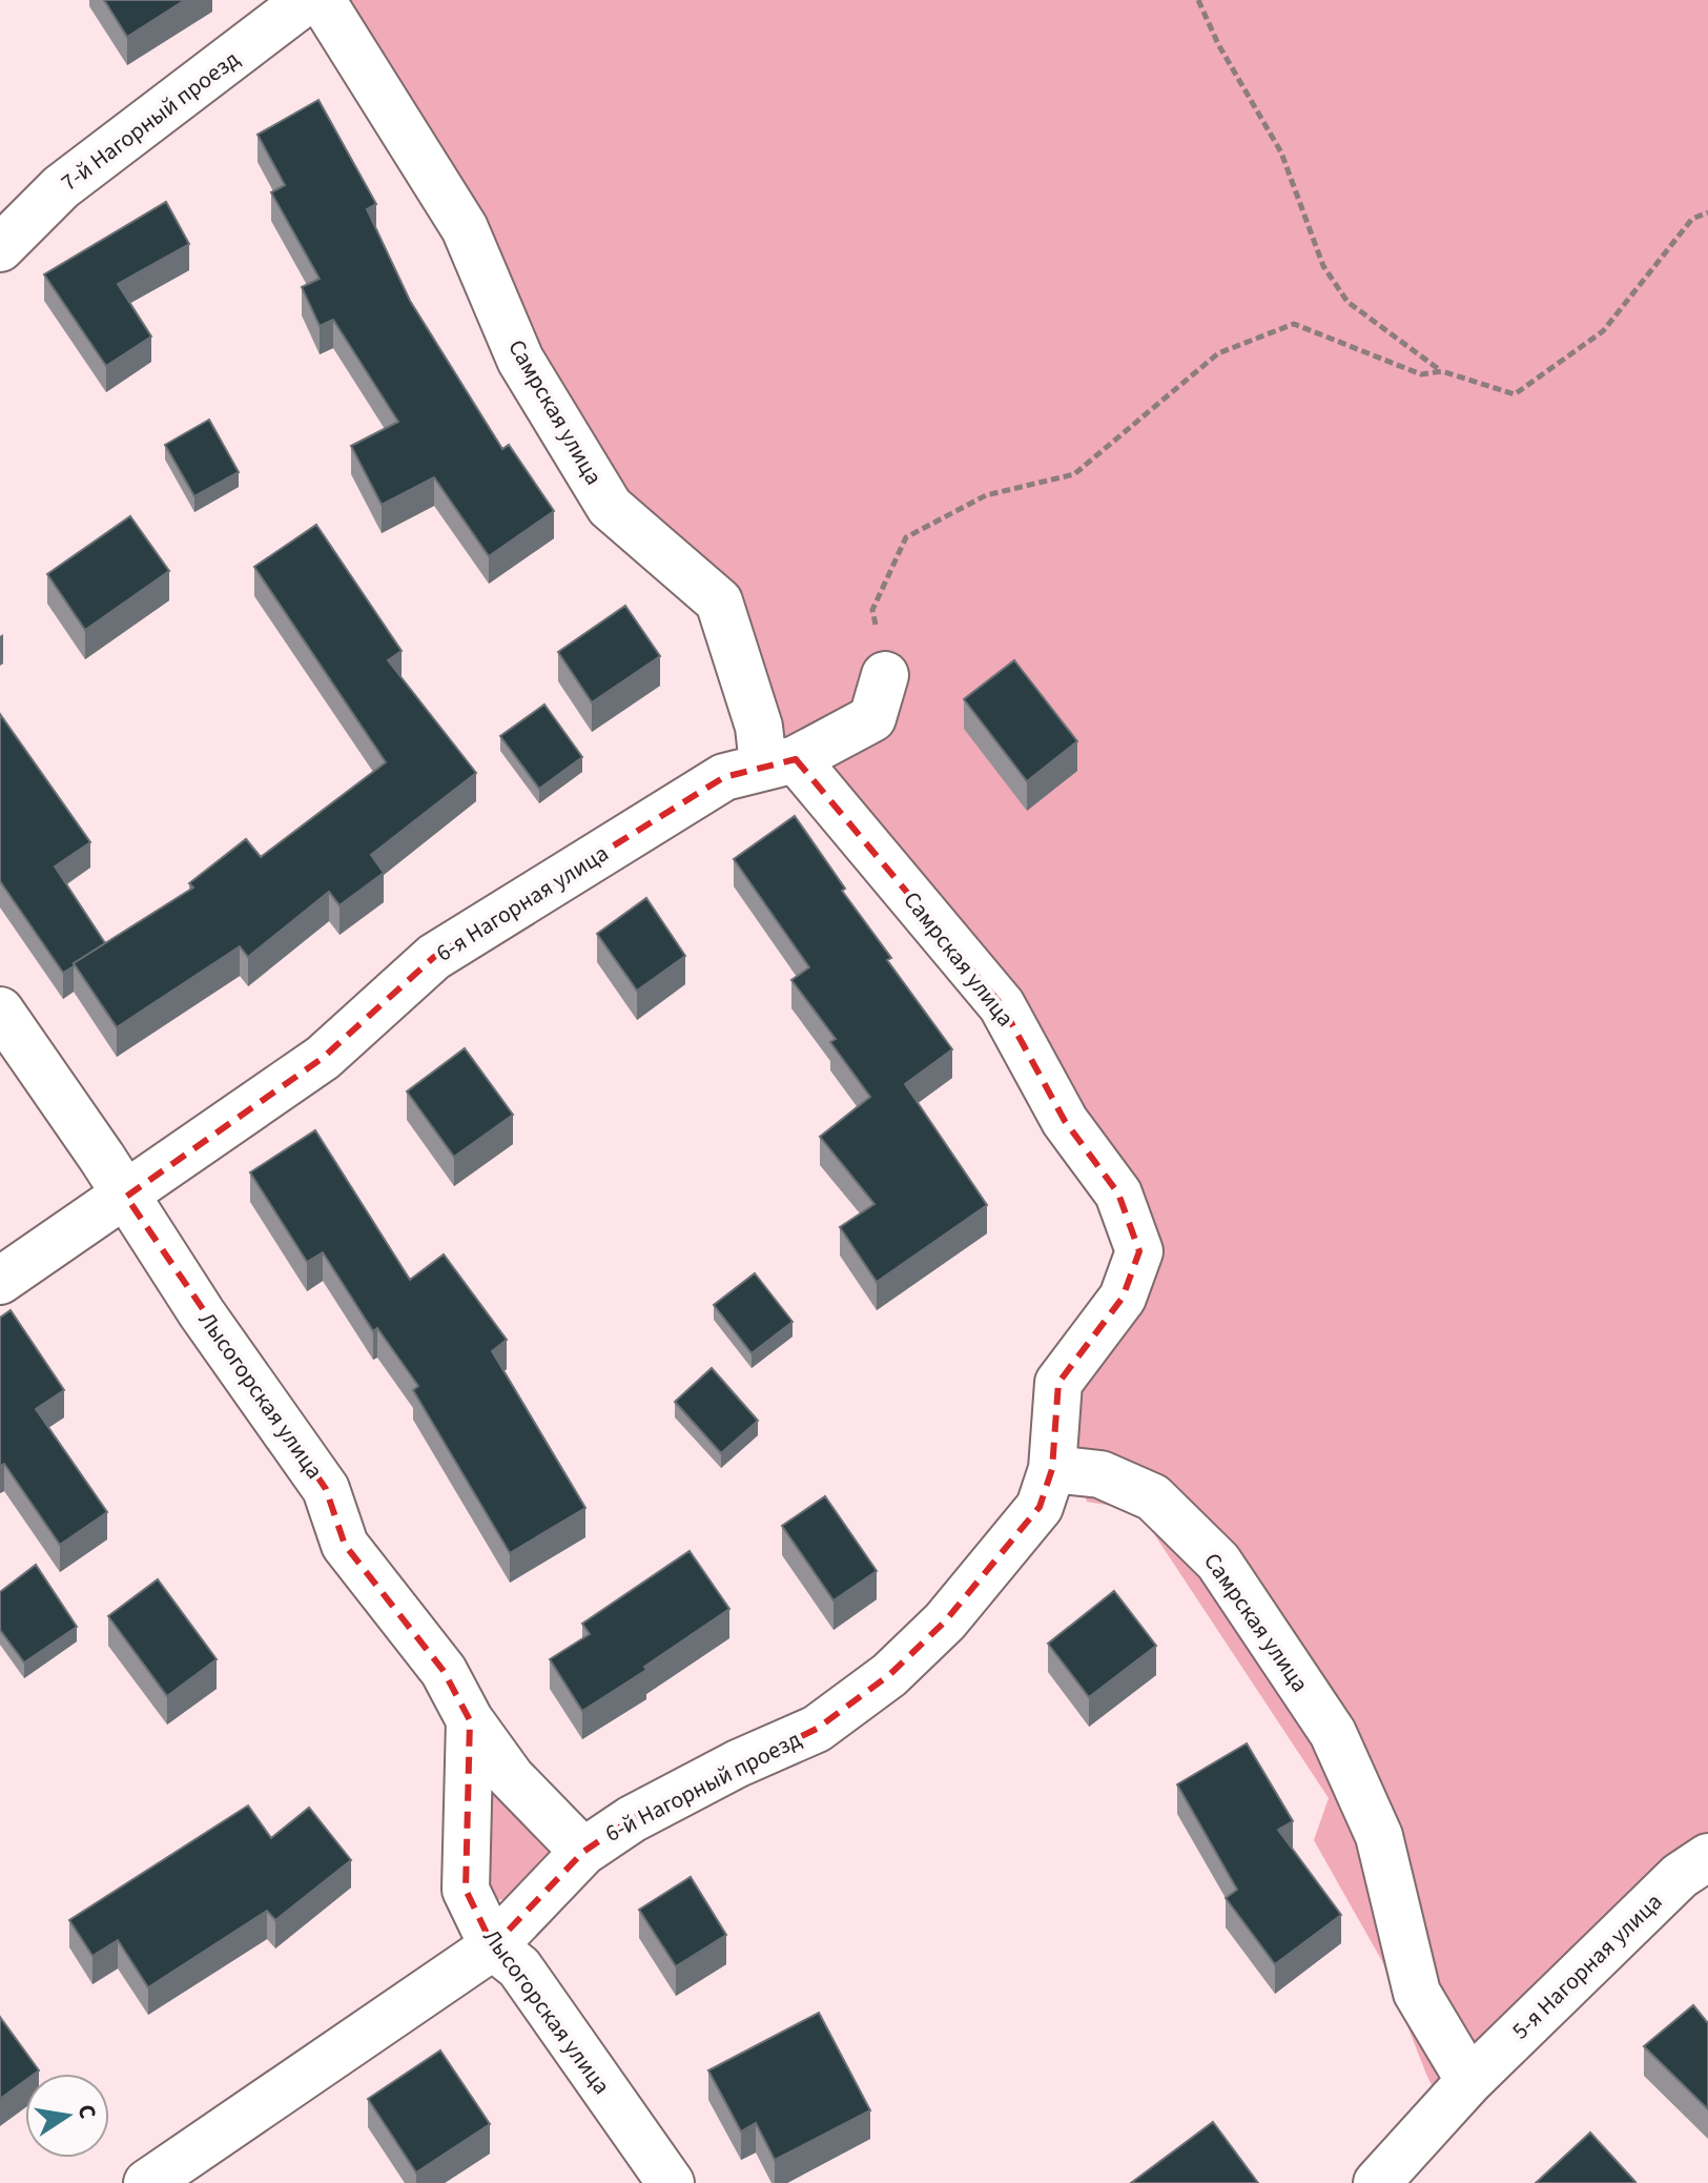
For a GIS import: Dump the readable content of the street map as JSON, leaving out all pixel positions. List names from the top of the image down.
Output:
{
  "streets": {
    "street": [
      "7-й Нагорный проезд",
      "Самрская улица",
      "6-я Нагорная улица",
      "Лысогорская улица",
      "6-й Нагорный проезд",
      "5-я Нагорная улица"
    ]
  },
  "crossings": [
    ["Самрская улица", "6-я Нагорная улица"],
    ["Самрская улица", "6-й Нагорный проезд"],
    ["Самрская улица", "5-я Нагорная улица"],
    ["6-я Нагорная улица", "Лысогорская улица"],
    ["Лысогорская улица", "6-й Нагорный проезд"]
  ],
  "north": "right"
}
